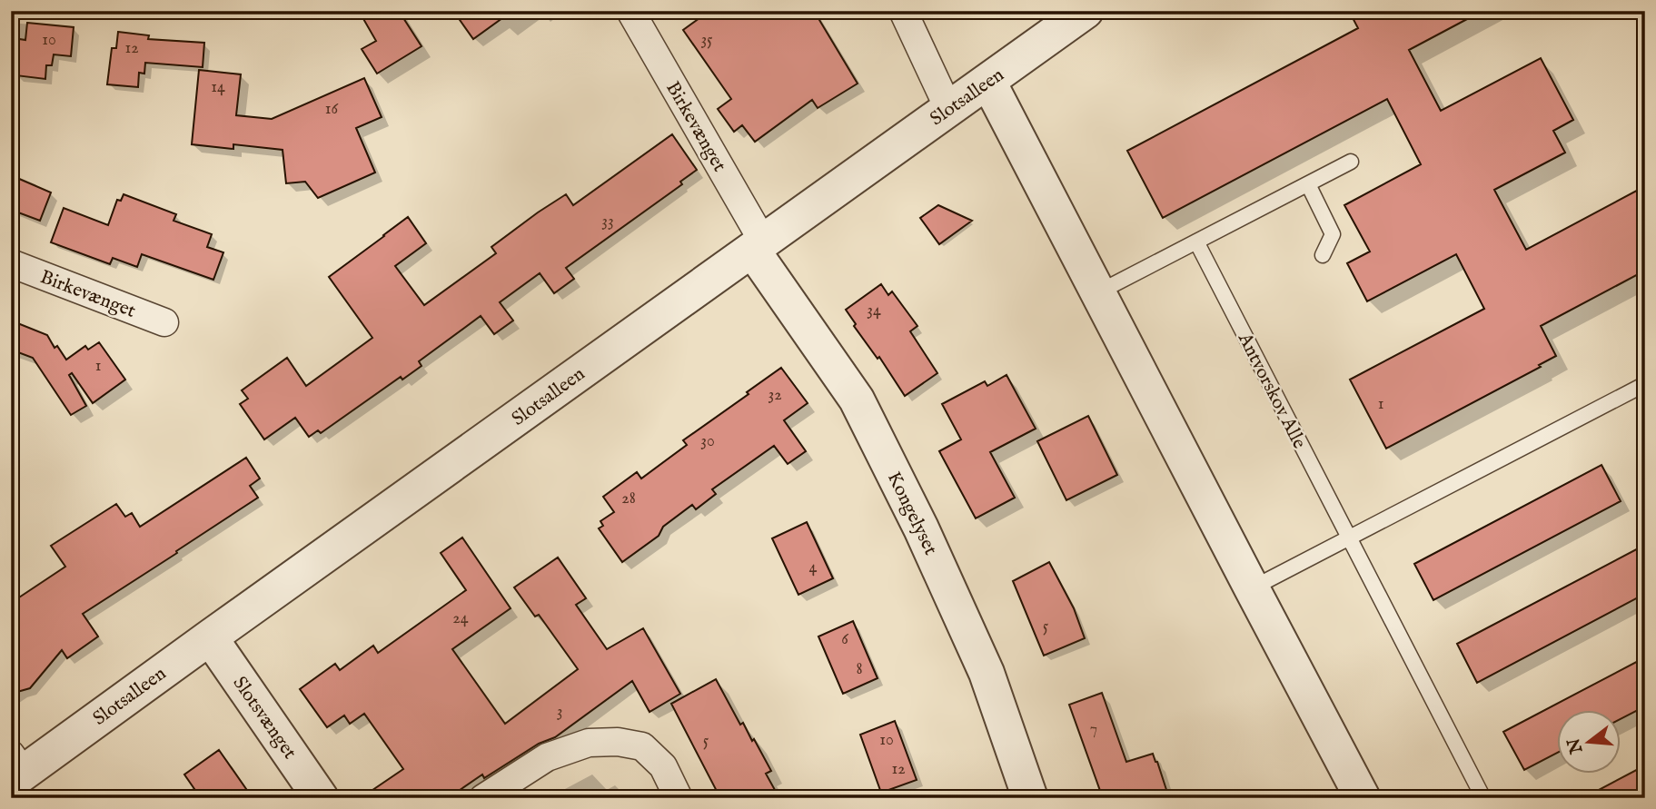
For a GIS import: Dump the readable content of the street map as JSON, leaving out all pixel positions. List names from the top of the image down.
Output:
{
  "streets": {
    "street": [
      "Slotsalleen",
      "Birkevænget",
      "Kongelyset",
      "Slotsvænget"
    ],
    "lane": ["Antvorskov Alle"]
  },
  "crossings": [
    ["Slotsalleen", "Birkevænget"],
    ["Slotsalleen", "Kongelyset"],
    ["Slotsalleen", "Slotsvænget"],
    ["Birkevænget", "Kongelyset"]
  ],
  "house_numbers": [
    "10",
    "35",
    "12",
    "14",
    "16",
    "33",
    "34",
    "1",
    "32",
    "1",
    "30",
    "28",
    "4",
    "24",
    "5",
    "6",
    "8",
    "3",
    "7",
    "10",
    "5",
    "12"
  ],
  "north": "left"
}
